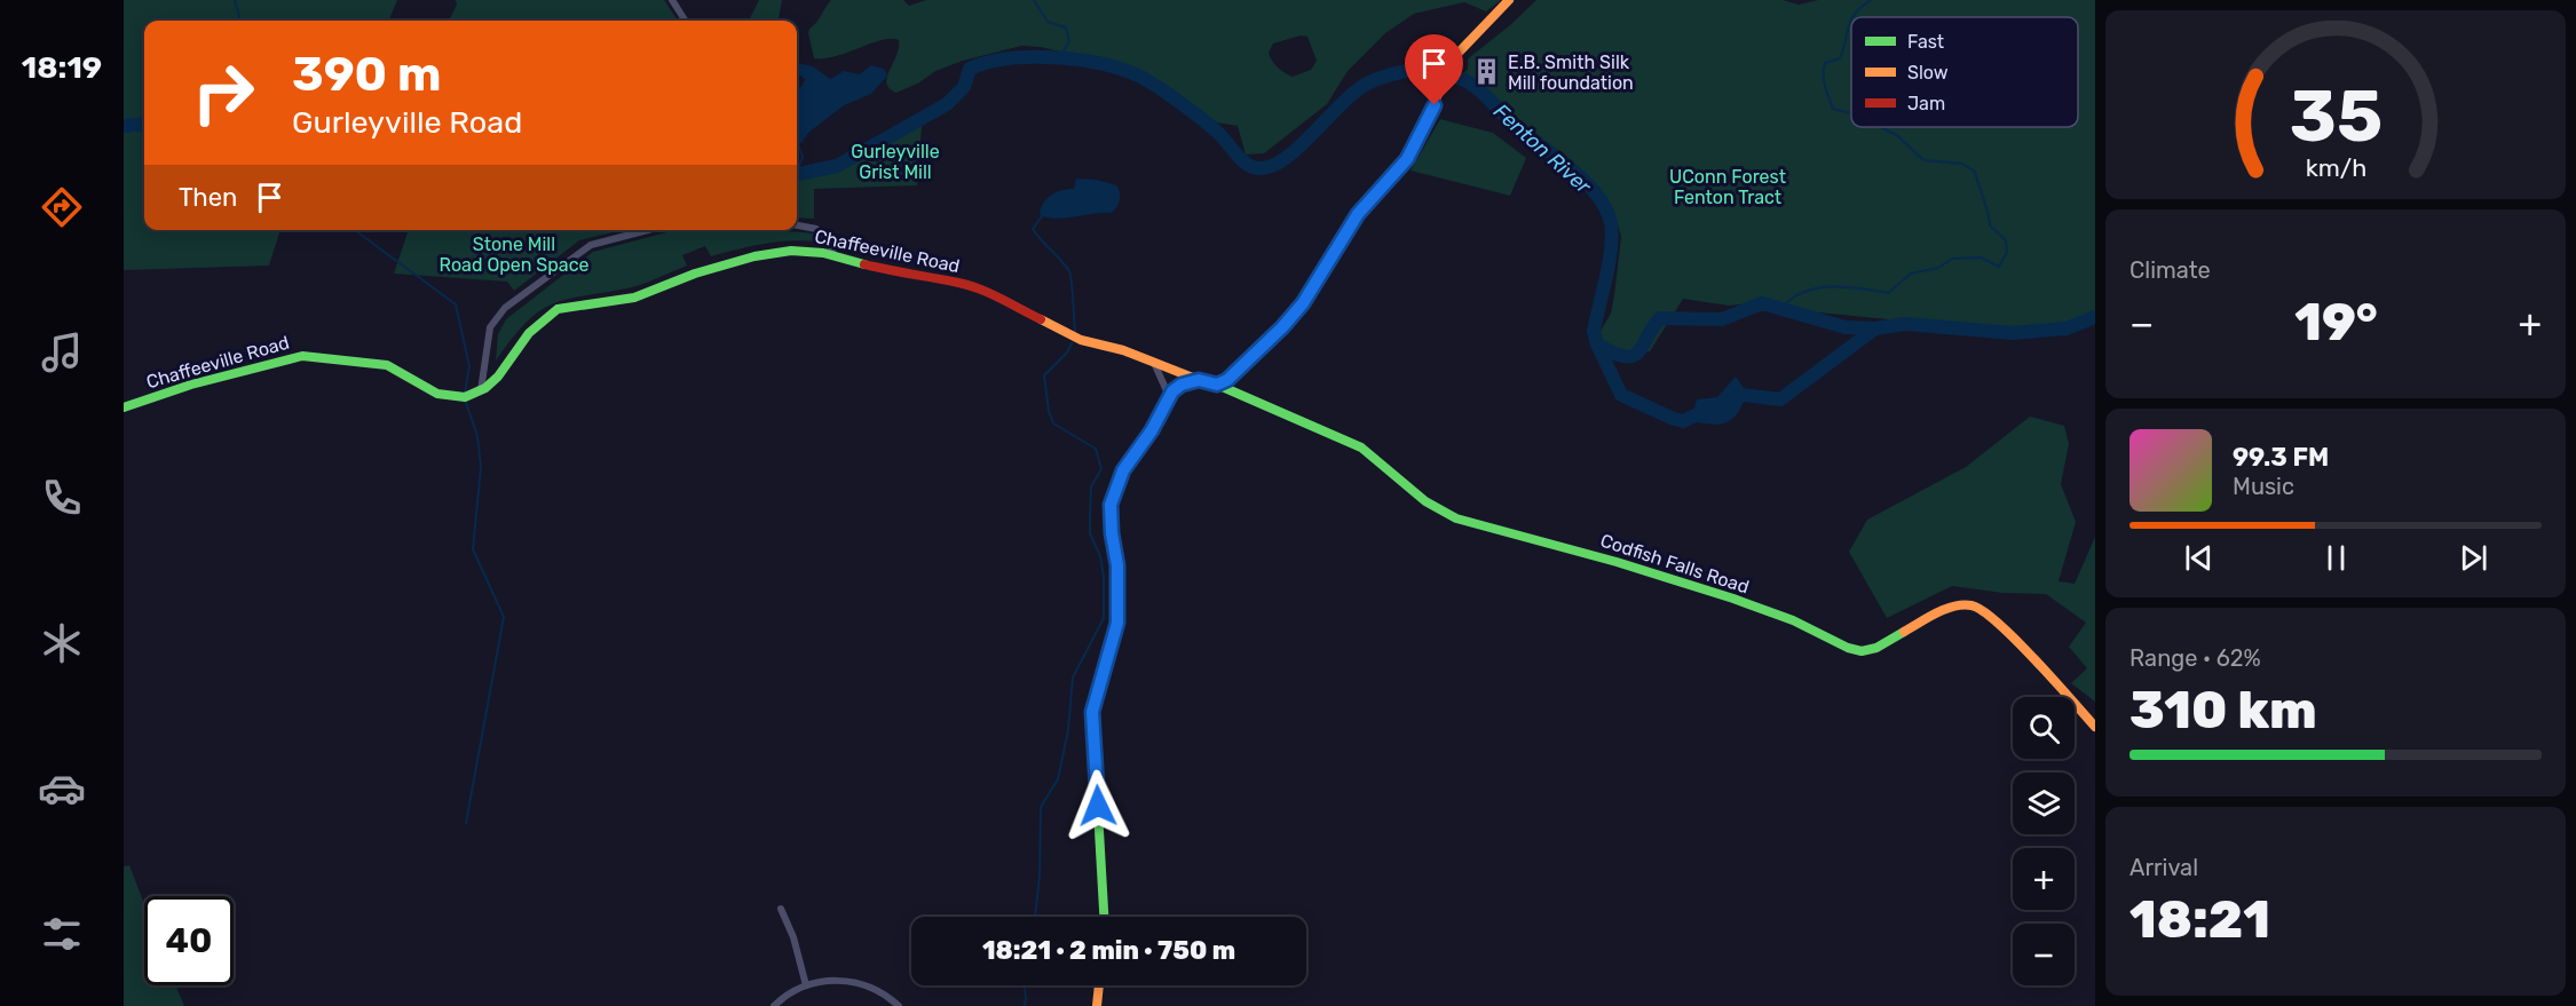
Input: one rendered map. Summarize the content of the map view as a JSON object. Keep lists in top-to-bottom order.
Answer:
{
  "streets": {
    "street": ["Chaffeeville Road", "Codfish Falls Road"]
  },
  "crossings": [
    ["Chaffeeville Road", "Codfish Falls Road"]
  ],
  "water": ["Fenton River"],
  "parks": ["Gurleyville Grist Mill", "UConn Forest Fenton Tract", "Stone Mill Road Open Space"],
  "places": {
    "building": ["E.B. Smith Silk Mill foundation"]
  },
  "legend": ["Fast", "Slow", "Jam"],
  "page": {
    "tabs": "18:19",
    "turn": ["390 m", "Gurleyville Road"],
    "then": "Then",
    "tile": [
      "Climate",
      ["Range · 62%", "310 km"],
      ["Arrival", "18:21"]
    ],
    "heat": ["−", "19°", "+"],
    "song": ["99.3 FM", "Music"],
    "map_buttons": ["+", "−"],
    "limit": "40",
    "trip": "18:21 · 2 min · 750 m",
    "gauge": ["35", "km/h"]
  }
}
